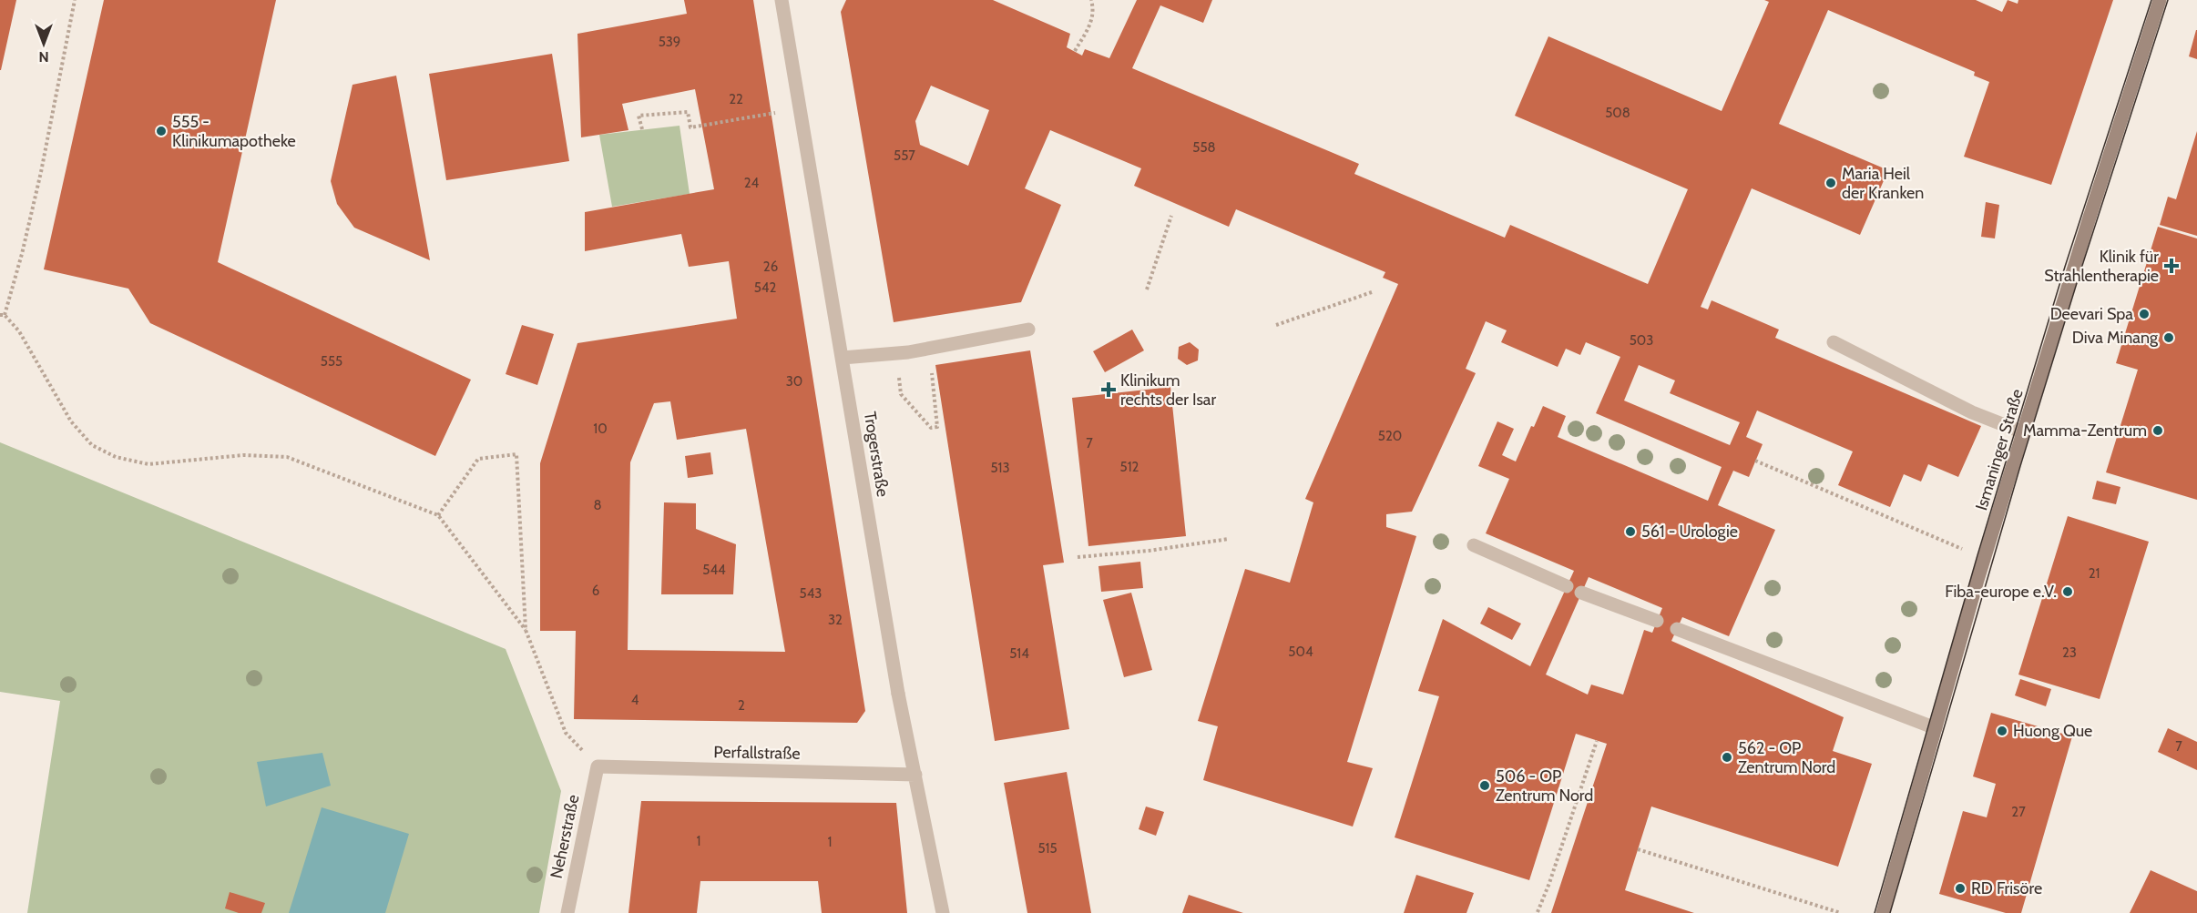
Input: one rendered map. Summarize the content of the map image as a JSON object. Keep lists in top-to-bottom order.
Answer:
{
  "streets": {
    "street": [
      "Ismaninger Straße",
      "Trogerstraße",
      "Perfallstraße",
      "Neherstraße"
    ]
  },
  "crossings": [
    ["Trogerstraße", "Perfallstraße"],
    ["Perfallstraße", "Neherstraße"]
  ],
  "places": {
    "other": [
      "555 - Klinikumapotheke",
      "Maria Heil der Kranken",
      "Deevari Spa",
      "Diva Minang",
      "Mamma-Zentrum",
      "561 - Urologie",
      "Fiba-europe e.V.",
      "Huong Que",
      "562 - OP Zentrum Nord",
      "506 - OP Zentrum Nord",
      "RD Frisöre"
    ],
    "health": ["Klinik für Strahlentherapie", "Klinikum rechts der Isar"]
  },
  "house_numbers": [
    "539",
    "22",
    "508",
    "558",
    "557",
    "24",
    "26",
    "542",
    "503",
    "555",
    "30",
    "10",
    "520",
    "7",
    "512",
    "513",
    "8",
    "544",
    "21",
    "6",
    "543",
    "32",
    "504",
    "23",
    "514",
    "4",
    "2",
    "7",
    "27",
    "1",
    "1",
    "515"
  ],
  "north": "bottom"
}
